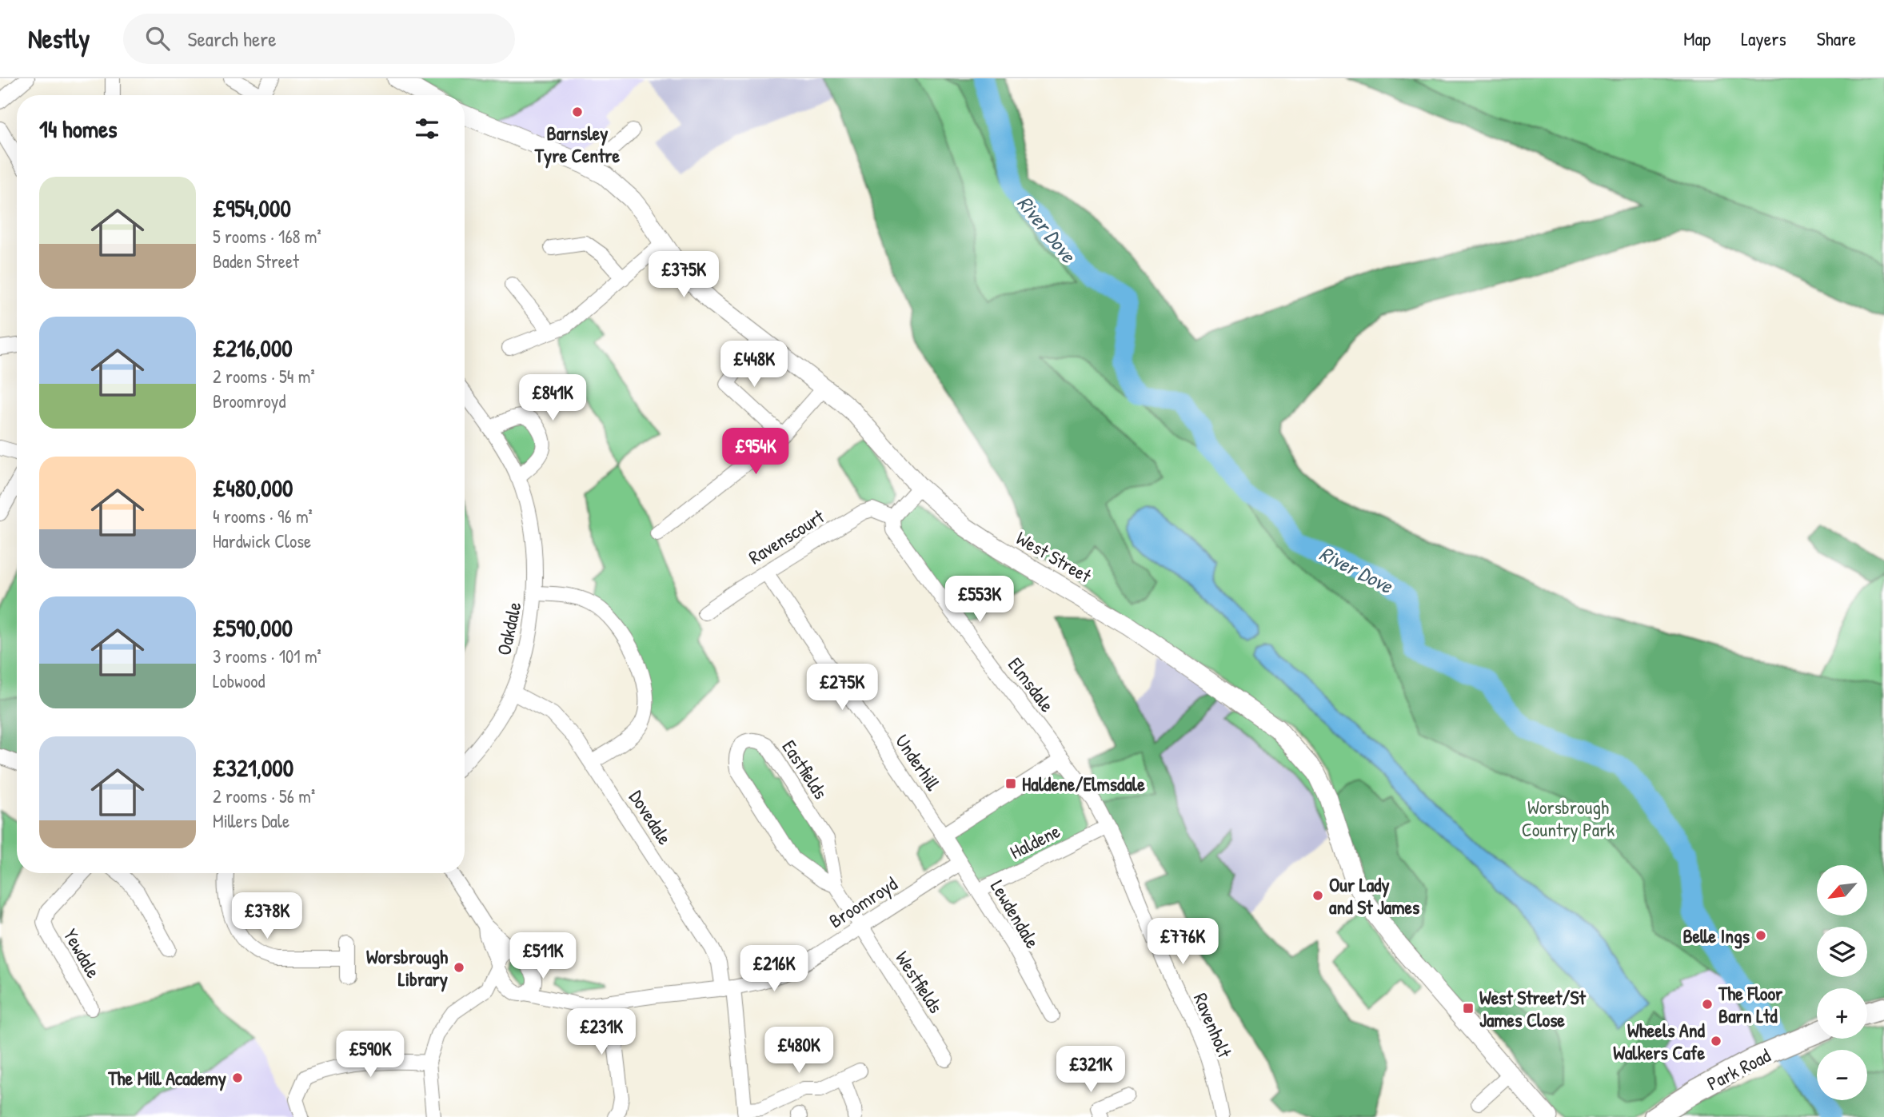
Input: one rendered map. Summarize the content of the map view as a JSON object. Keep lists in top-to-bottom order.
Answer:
{
  "streets": {
    "highway": ["Park Road"],
    "main road": ["West Street"],
    "street": [
      "Ravenscourt",
      "Oakdale",
      "Elmsdale",
      "Underhill",
      "Eastfields",
      "Dovedale",
      "Haldene",
      "Broomroyd",
      "Lewdendale",
      "Yewdale",
      "Westfields",
      "Ravenholt"
    ]
  },
  "crossings": [
    ["Ravenscourt", "Elmsdale"],
    ["Ravenscourt", "Underhill"],
    ["Oakdale", "Dovedale"],
    ["Elmsdale", "Haldene"],
    ["Elmsdale", "Ravenholt"],
    ["Underhill", "Lewdendale"],
    ["Eastfields", "Broomroyd"],
    ["Eastfields", "Westfields"],
    ["Dovedale", "Broomroyd"],
    ["Haldene", "Lewdendale"],
    ["Haldene", "Ravenholt"],
    ["Broomroyd", "Lewdendale"],
    ["Broomroyd", "Westfields"]
  ],
  "water": ["River Dove"],
  "parks": ["Worsbrough Country Park"],
  "places": {
    "other": [
      "Barnsley Tyre Centre",
      "Our Lady and St James",
      "Belle Ings",
      "Worsbrough Library",
      "The Floor Barn Ltd",
      "Wheels And Walkers Cafe",
      "The Mill Academy"
    ],
    "transit": ["Haldene/Elmsdale", "West Street/St James Close"]
  },
  "north": "bottom left",
  "page": {
    "header": "Nestly",
    "search": "Search here",
    "nav": ["Map", "Layers", "Share"],
    "heading": "14 homes",
    "list": [
      {
        "name": "£954,000",
        "note": "5 rooms · 168 m² · Baden Street"
      },
      {
        "name": "£216,000",
        "note": "2 rooms · 54 m² · Broomroyd"
      },
      {
        "name": "£480,000",
        "note": "4 rooms · 96 m² · Hardwick Close"
      },
      {
        "name": "£590,000",
        "note": "3 rooms · 101 m² · Lobwood"
      },
      {
        "name": "£321,000",
        "note": "2 rooms · 56 m² · Millers Dale"
      }
    ],
    "price": [
      "£375K",
      "£448K",
      "£841K",
      "£954K",
      "£553K",
      "£275K",
      "£378K",
      "£776K",
      "£511K",
      "£216K",
      "£231K",
      "£480K",
      "£590K",
      "£321K"
    ],
    "map_buttons": ["+", "−"]
  }
}
